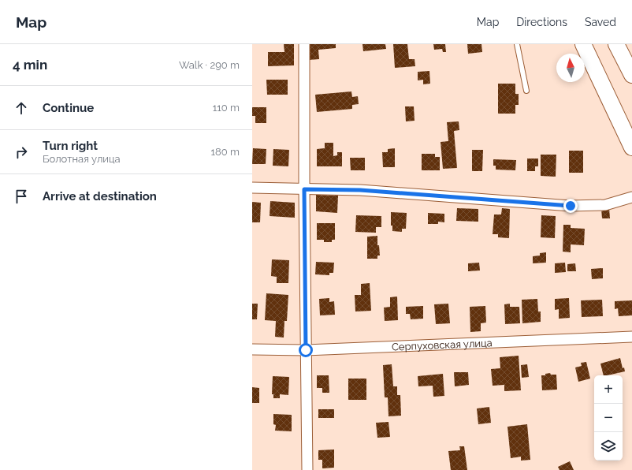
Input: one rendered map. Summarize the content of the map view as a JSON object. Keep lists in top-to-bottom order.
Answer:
{
  "streets": {
    "street": ["Серпуховская улица"]
  },
  "north": "top",
  "page": {
    "header": "Map",
    "nav": ["Map", "Directions", "Saved"],
    "heading": ["4 min", "Walk · 290 m"],
    "list": [
      ["Continue", "110 m"],
      ["Turn right", "Болотная улица", "180 m"],
      "Arrive at destination"
    ],
    "map_buttons": ["+", "−"]
  }
}
